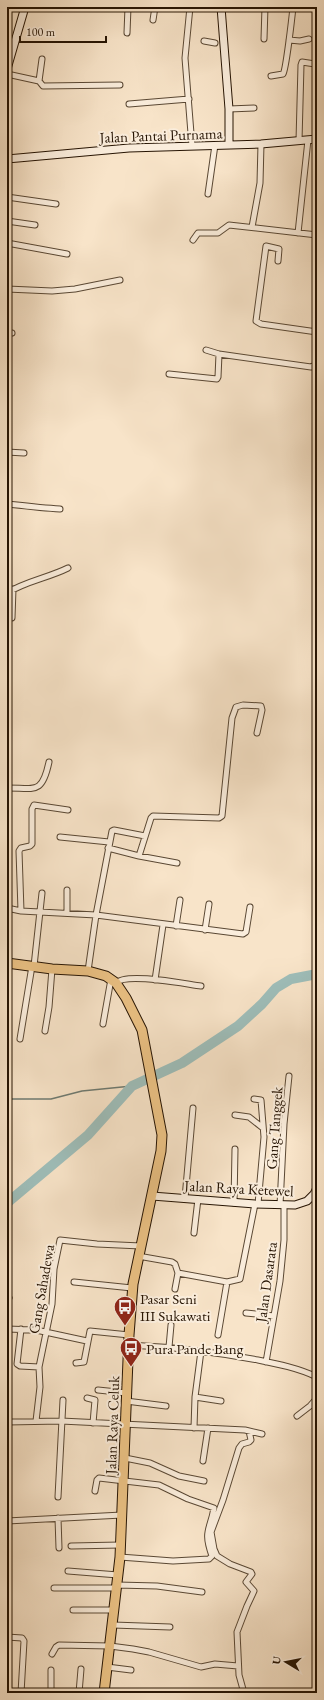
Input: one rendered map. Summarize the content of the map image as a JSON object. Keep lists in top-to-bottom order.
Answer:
{
  "streets": {
    "highway": ["Jalan Raya Celuk"],
    "street": [
      "Jalan Pantai Purnama",
      "Gang Tanggek",
      "Jalan Raya Ketewel",
      "Jalan Dasarata",
      "Gang Sahadewa"
    ]
  },
  "crossings": [
    ["Gang Tanggek", "Jalan Raya Ketewel"],
    ["Gang Tanggek", "Jalan Dasarata"],
    ["Jalan Raya Ketewel", "Jalan Dasarata"],
    ["Jalan Raya Ketewel", "Jalan Raya Celuk"],
    ["Gang Sahadewa", "Jalan Raya Celuk"]
  ],
  "places": {
    "bus stop": ["Pasar Seni III Sukawati", "Pura Pande Bang"]
  },
  "scale_bar": "100 m",
  "north": "left"
}
